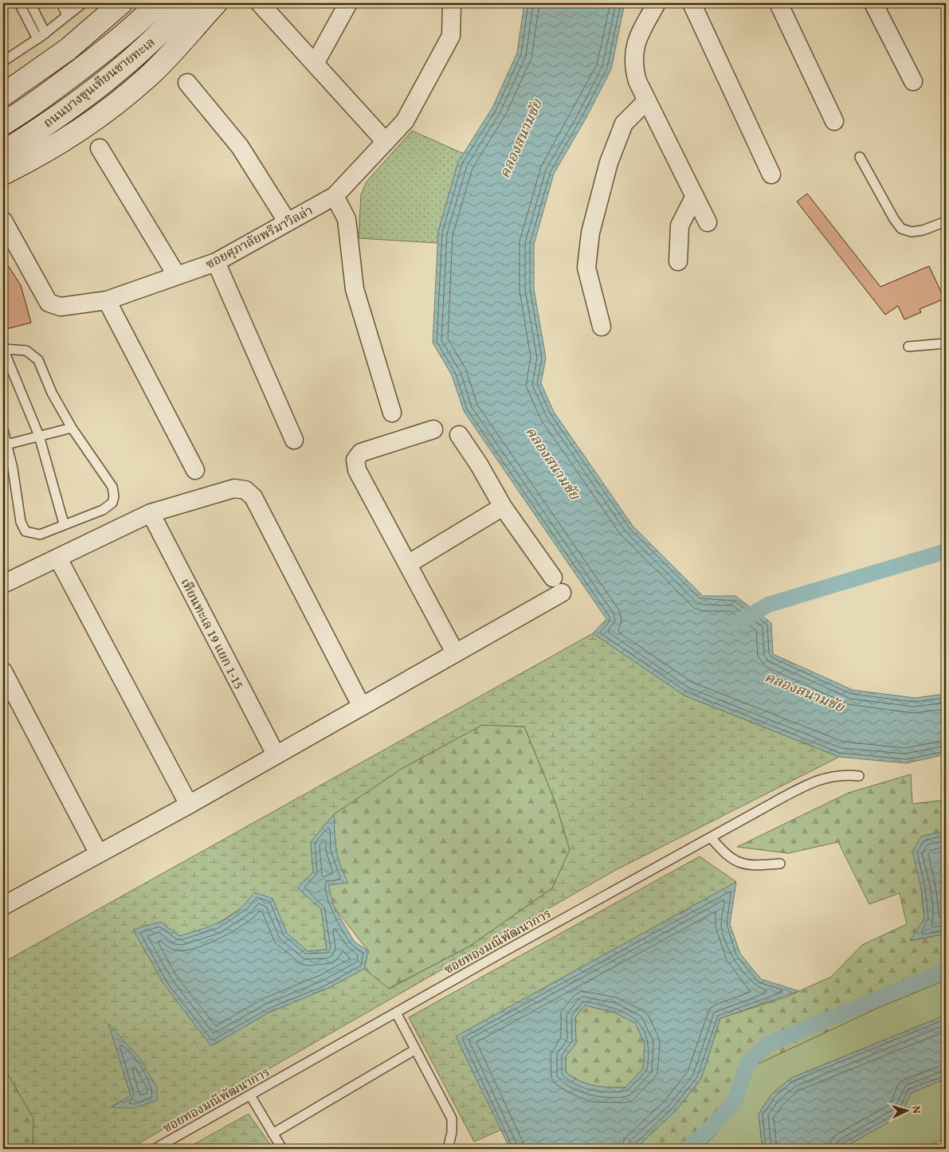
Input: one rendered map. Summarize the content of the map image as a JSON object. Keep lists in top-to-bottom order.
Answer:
{
  "streets": {
    "main road": ["ถนนบางขุนเทียนชายทะเล"],
    "street": ["ซอยศุภาลัยพรีมาวิลล่า", "เทียนทะเล 19 แยก 1-15"],
    "lane": ["ซอยทองมณีพัฒนาการ"]
  },
  "water": ["คลองสนามชัย"],
  "north": "right"
}
